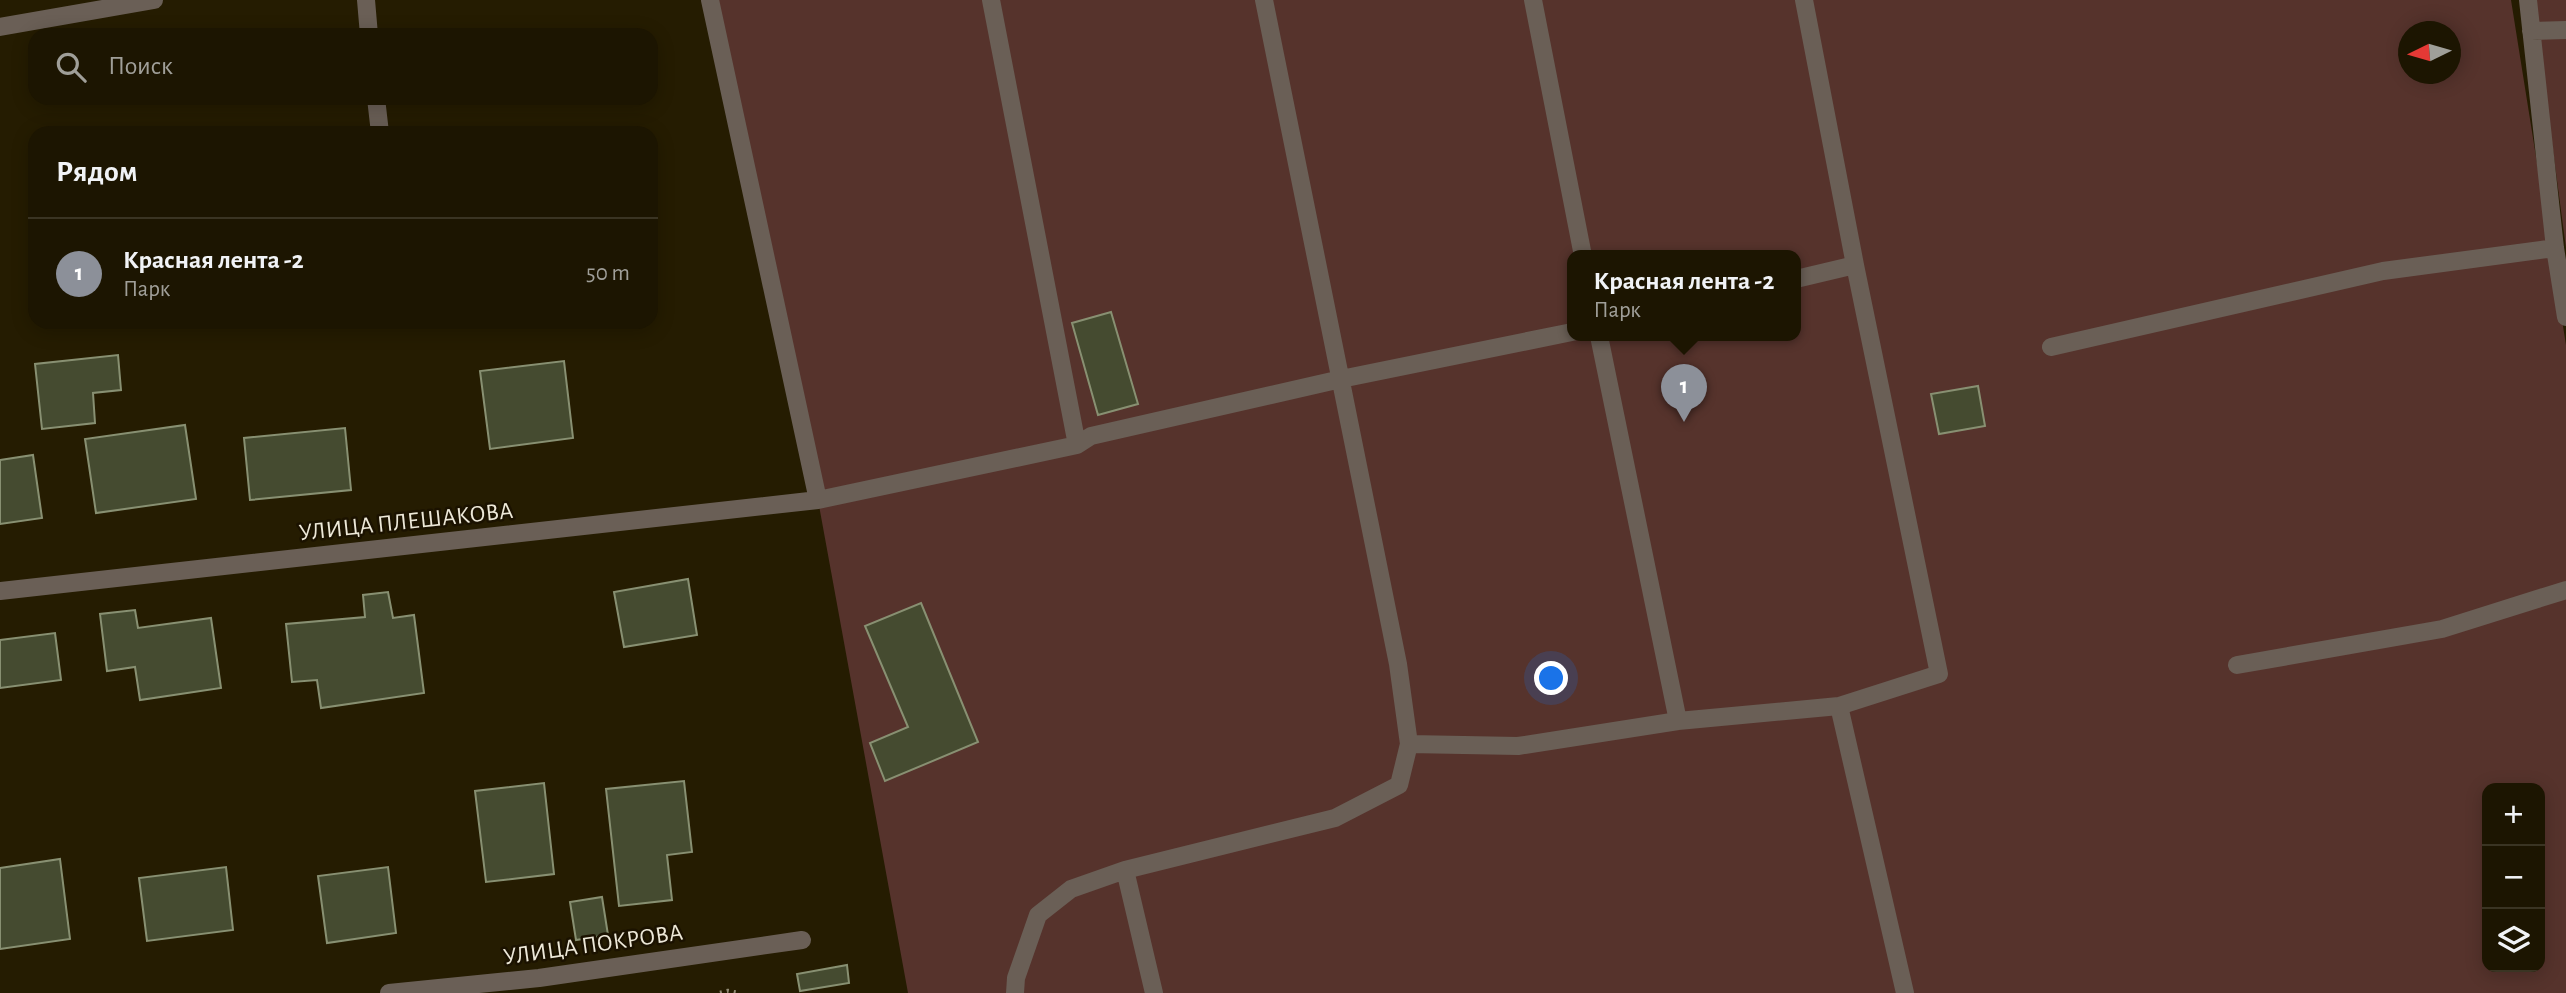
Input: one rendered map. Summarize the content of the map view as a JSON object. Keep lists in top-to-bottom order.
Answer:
{
  "streets": {
    "street": ["УЛИЦА ПЛЕШАКОВА", "УЛИЦА ПОКРОВА"]
  },
  "north": "left",
  "page": {
    "search": "Поиск",
    "heading": "Рядом",
    "list": [
      {
        "mark": "1",
        "name": "Красная лента -2",
        "note": "Парк",
        "value": "50 m"
      }
    ],
    "popup": ["Красная лента -2", "Парк"],
    "pins": "1",
    "map_buttons": ["+", "−"]
  }
}
